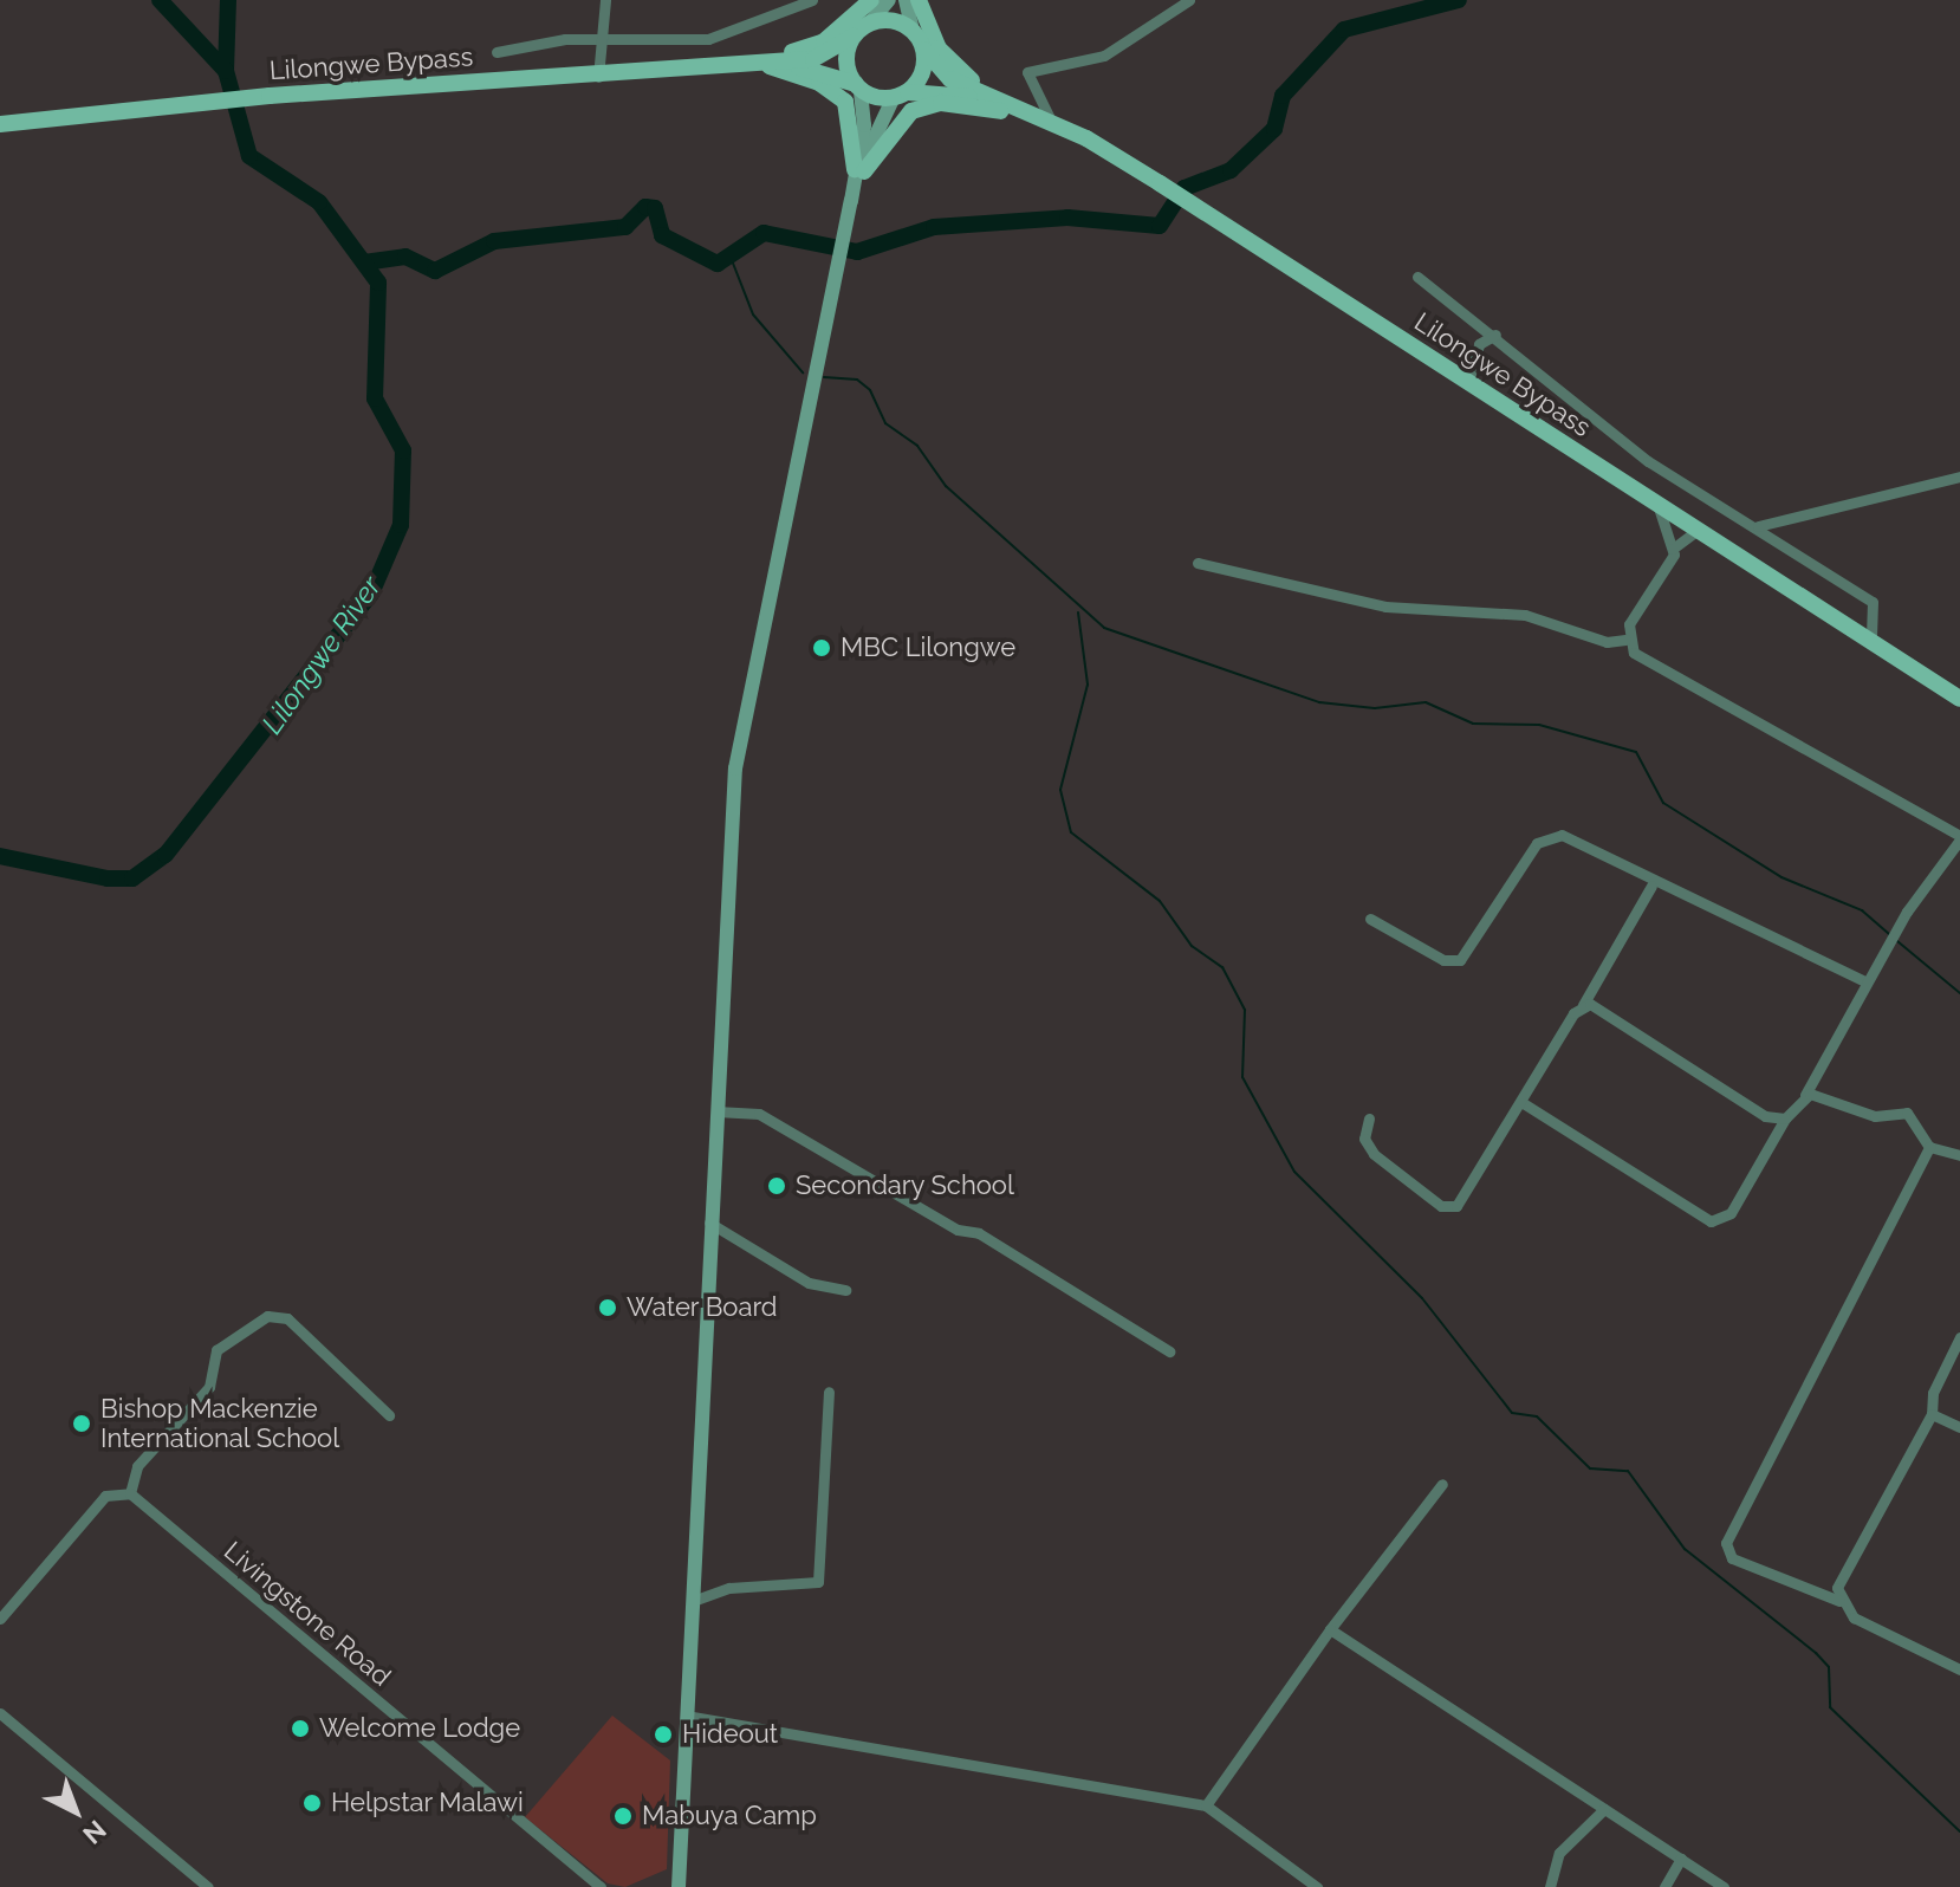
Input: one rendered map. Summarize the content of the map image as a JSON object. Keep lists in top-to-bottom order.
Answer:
{
  "streets": {
    "main road": ["Lilongwe Bypass"],
    "street": ["Livingstone Road"]
  },
  "water": ["Lilongwe River"],
  "places": [
    "MBC Lilongwe",
    "Secondary School",
    "Water Board",
    "Bishop Mackenzie International School",
    "Welcome Lodge",
    "Hideout",
    "Helpstar Malawi",
    "Mabuya Camp"
  ],
  "north": "bottom right"
}
